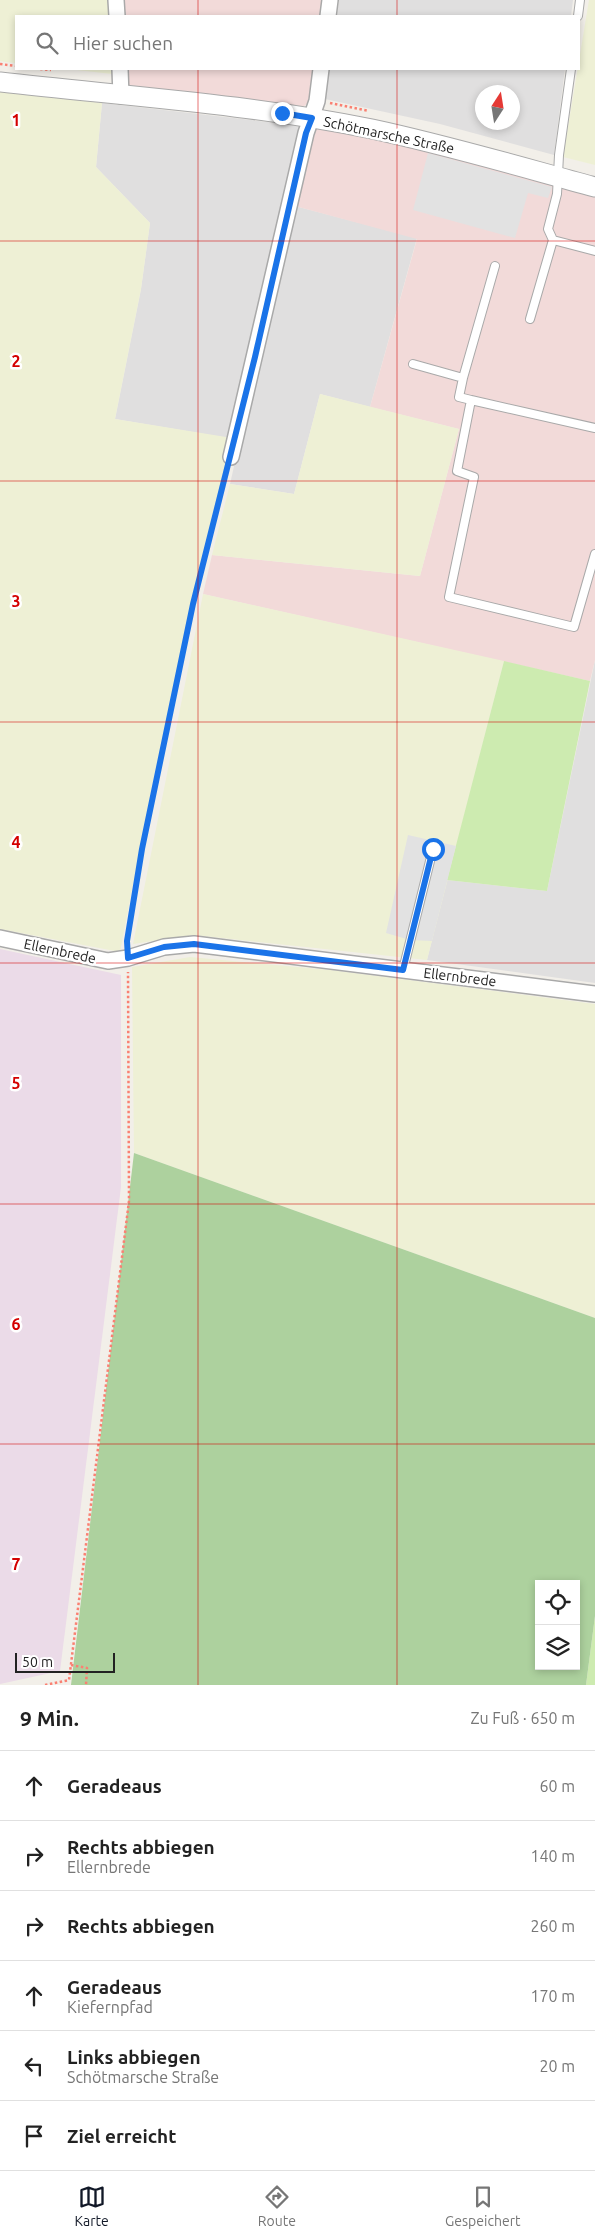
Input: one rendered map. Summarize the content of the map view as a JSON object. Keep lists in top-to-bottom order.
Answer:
{
  "streets": {
    "street": ["Schötmarsche Straße", "Ellernbrede"]
  },
  "scale_bar": "50 m",
  "north": "top",
  "page": {
    "search": "Hier suchen",
    "scale": "50 m",
    "heading": ["9 Min.", "Zu Fuß · 650 m"],
    "list": [
      ["Geradeaus", "60 m"],
      ["Rechts abbiegen", "Ellernbrede", "140 m"],
      ["Rechts abbiegen", "260 m"],
      ["Geradeaus", "Kiefernpfad", "170 m"],
      ["Links abbiegen", "Schötmarsche Straße", "20 m"],
      "Ziel erreicht"
    ],
    "nav": ["Karte", "Route", "Gespeichert"]
  },
  "grid": {
    "rows": [
      "1",
      "2",
      "3",
      "4",
      "5",
      "6",
      "7"
    ]
  }
}
